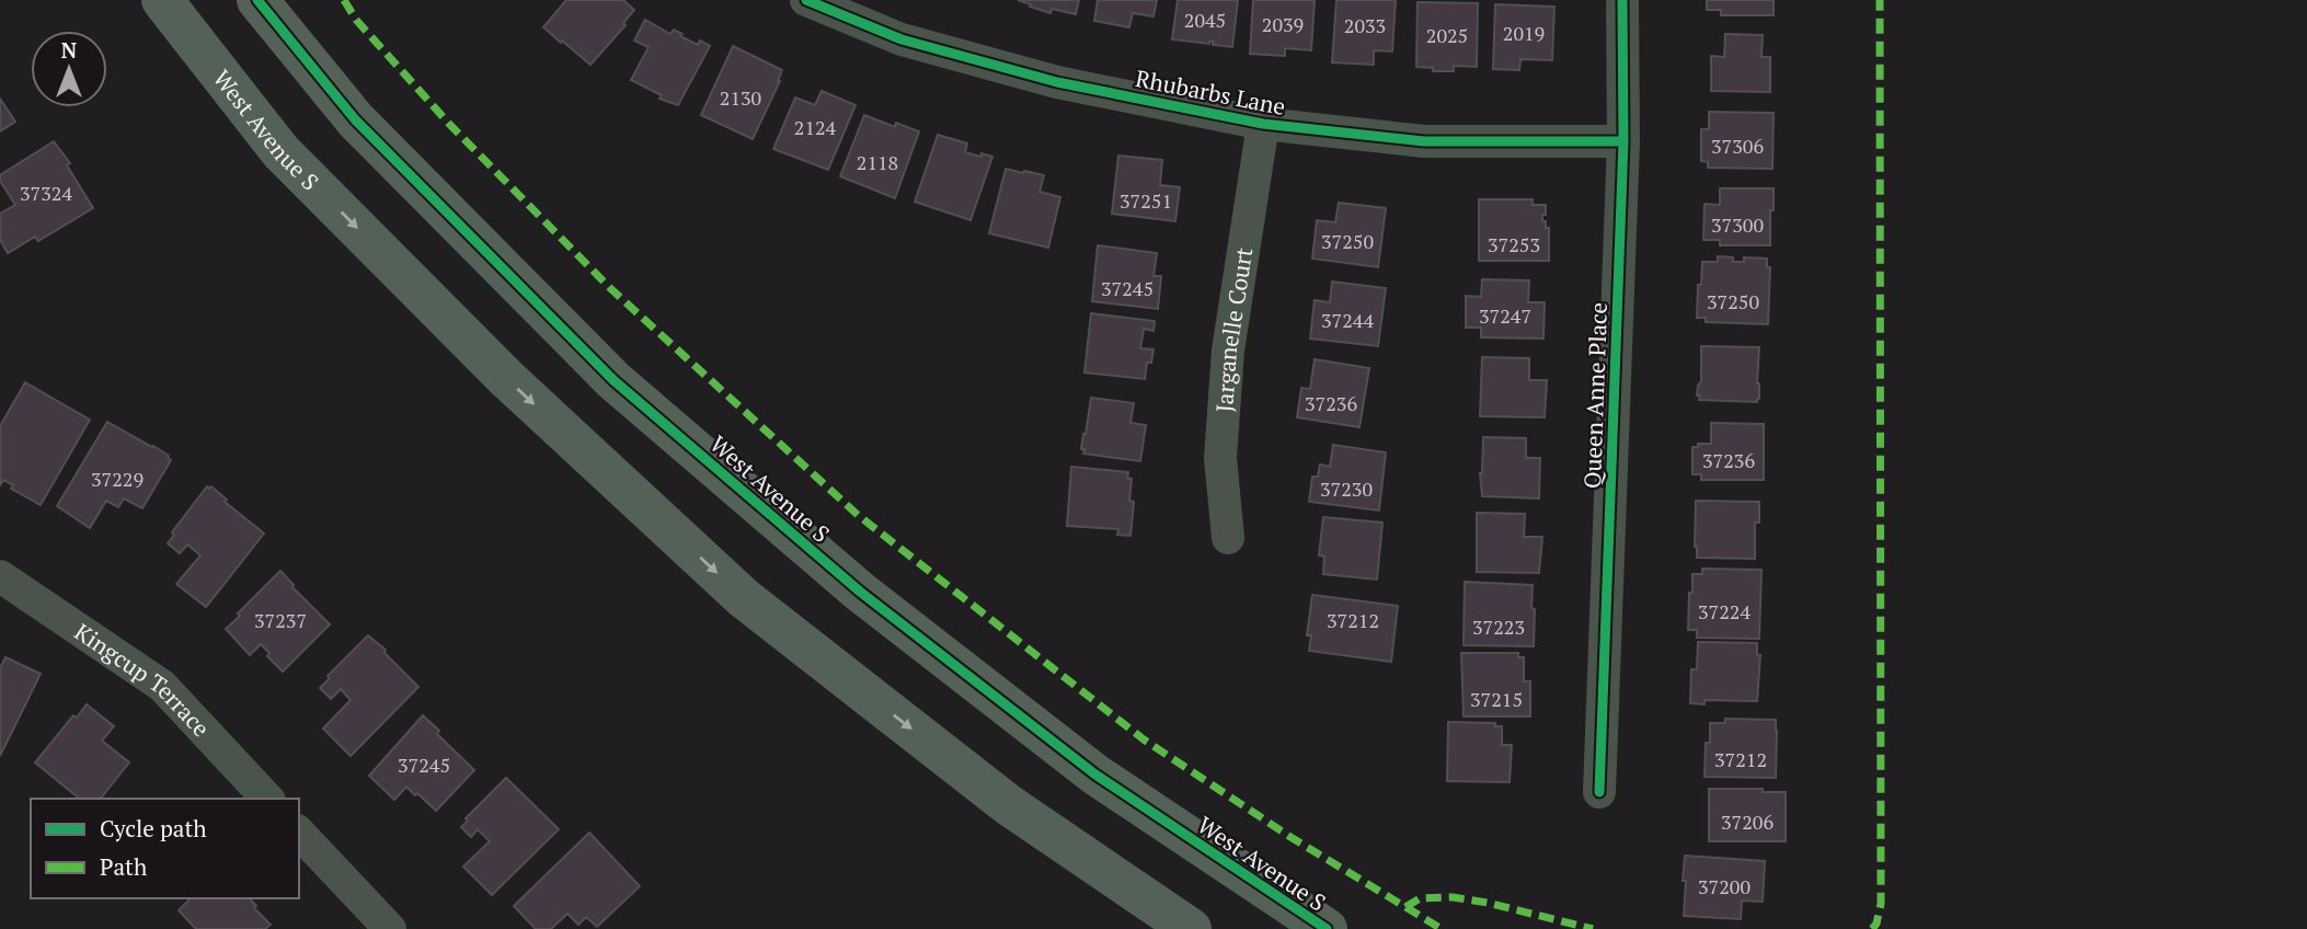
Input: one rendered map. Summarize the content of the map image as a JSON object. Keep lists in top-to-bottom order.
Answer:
{
  "streets": {
    "street": [
      "Rhubarbs Lane",
      "West Avenue S",
      "Jarganelle Court",
      "Queen Anne Place",
      "Kingcup Terrace"
    ]
  },
  "crossings": [
    ["Rhubarbs Lane", "Jarganelle Court"],
    ["Rhubarbs Lane", "Queen Anne Place"]
  ],
  "house_numbers": [
    "2045",
    "2039",
    "2033",
    "2019",
    "2025",
    "2130",
    "2124",
    "37306",
    "2118",
    "37324",
    "37251",
    "37300",
    "37250",
    "37253",
    "37245",
    "37250",
    "37247",
    "37244",
    "37236",
    "37236",
    "37229",
    "37230",
    "37224",
    "37237",
    "37212",
    "37223",
    "37215",
    "37212",
    "37245",
    "37206",
    "37200"
  ],
  "legend": ["Cycle path", "Path"],
  "north": "top"
}
